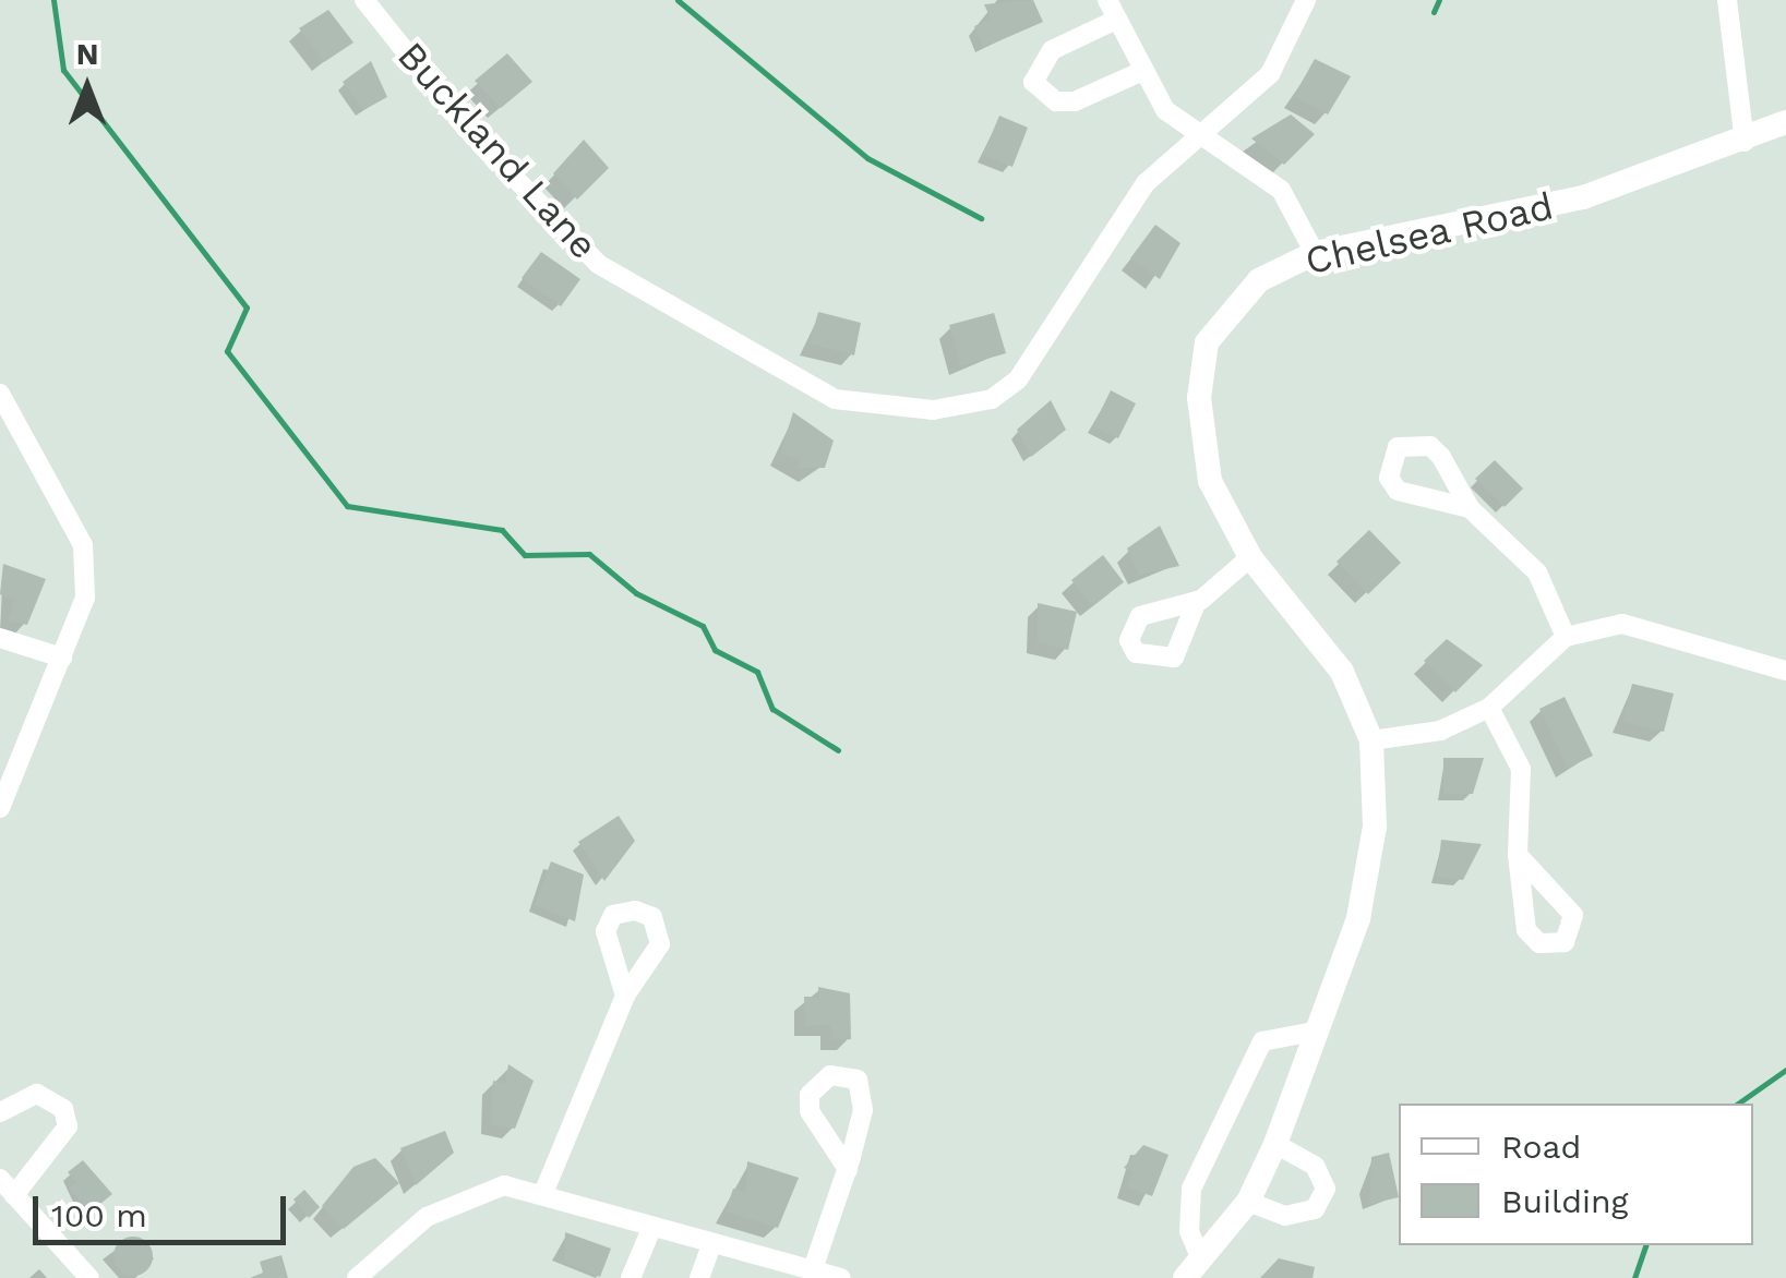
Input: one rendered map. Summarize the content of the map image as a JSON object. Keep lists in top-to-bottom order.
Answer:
{
  "streets": {
    "street": ["Buckland Lane", "Chelsea Road"]
  },
  "legend": ["Road", "Building"],
  "scale_bar": "100 m",
  "north": "top"
}
